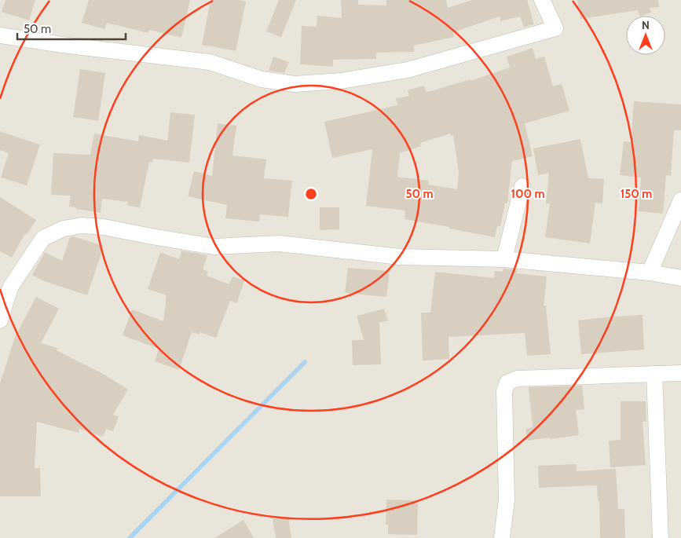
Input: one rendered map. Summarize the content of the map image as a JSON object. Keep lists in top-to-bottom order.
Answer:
{
  "scale_bar": "50 m",
  "north": "top",
  "rings": ["50 m", "100 m", "150 m"]
}
